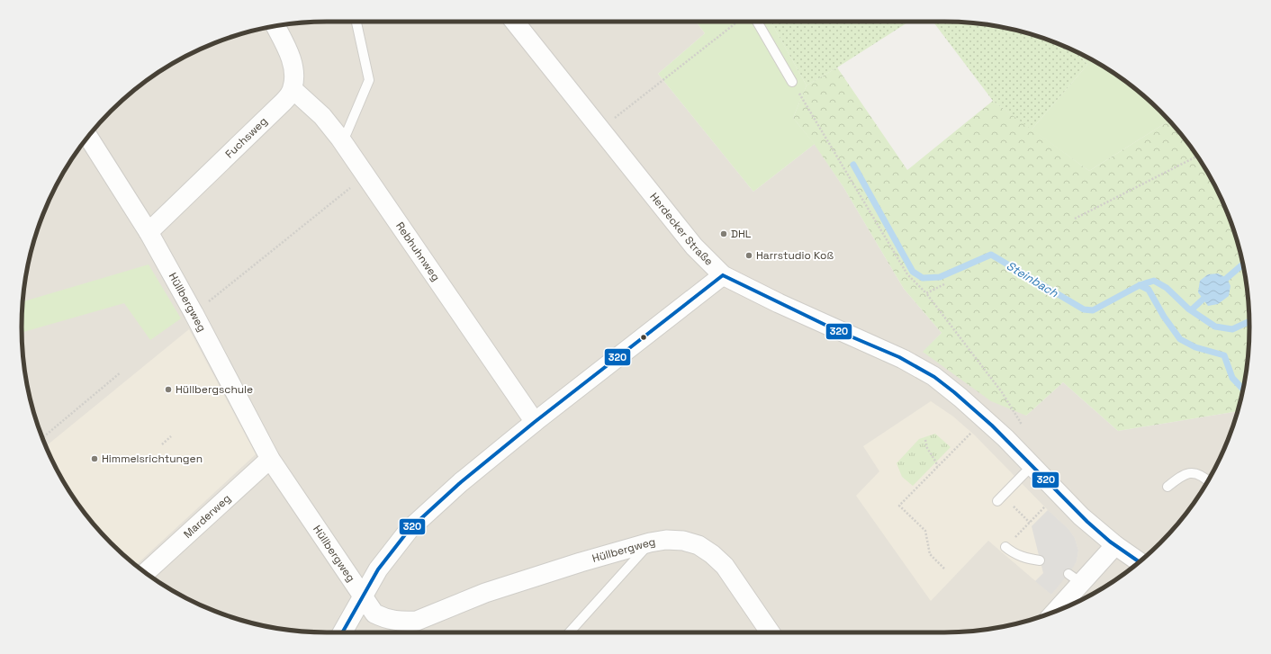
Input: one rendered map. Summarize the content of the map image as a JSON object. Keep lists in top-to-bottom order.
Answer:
{
  "streets": {
    "street": [
      "Fuchsweg",
      "Herdecker Straße",
      "Rebhuhnweg",
      "Hüllbergweg",
      "Marderweg"
    ]
  },
  "crossings": [
    ["Fuchsweg", "Rebhuhnweg"],
    ["Fuchsweg", "Hüllbergweg"],
    ["Hüllbergweg", "Marderweg"]
  ],
  "water": ["Steinbach"],
  "places": [
    "DHL",
    "Harrstudio Koß",
    "Hüllbergschule",
    "Himmelsrichtungen"
  ],
  "lines": ["transit line 320"]
}
